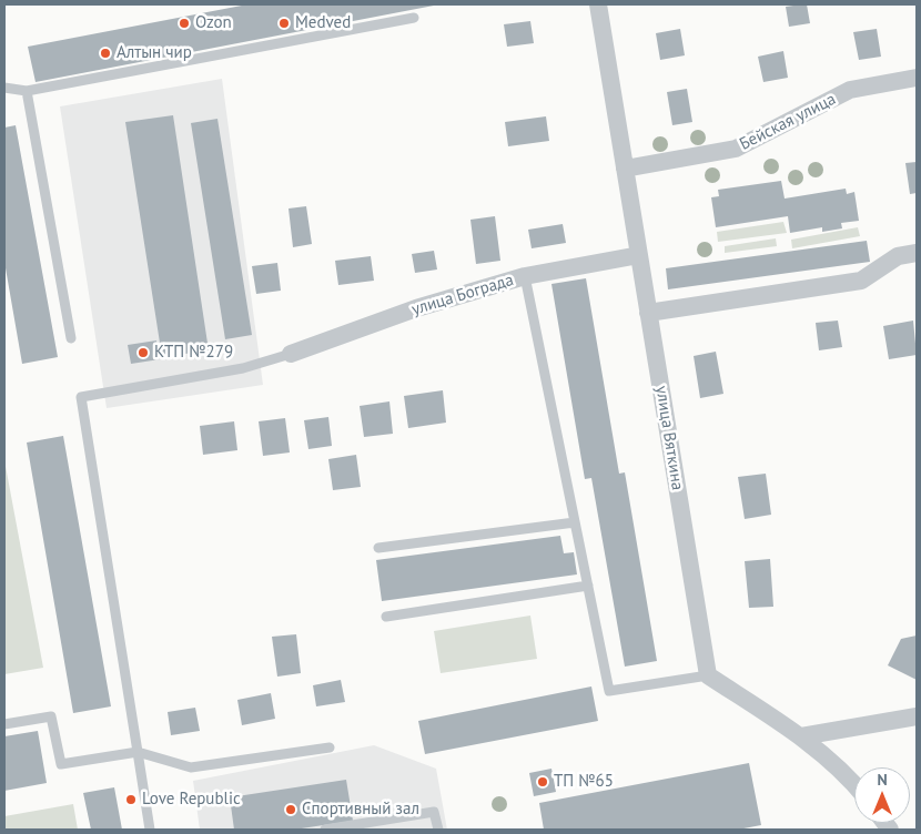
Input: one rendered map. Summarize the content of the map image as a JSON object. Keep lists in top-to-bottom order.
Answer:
{
  "streets": {
    "street": ["Бейская улица", "улица Бограда", "улица Вяткина"]
  },
  "crossings": [
    ["Бейская улица", "улица Вяткина"],
    ["улица Бограда", "улица Вяткина"]
  ],
  "places": [
    "Ozon",
    "Medved",
    "Алтын чир",
    "КТП №279",
    "ТП №65",
    "Love Republic",
    "Спортивный зал"
  ],
  "north": "top"
}
